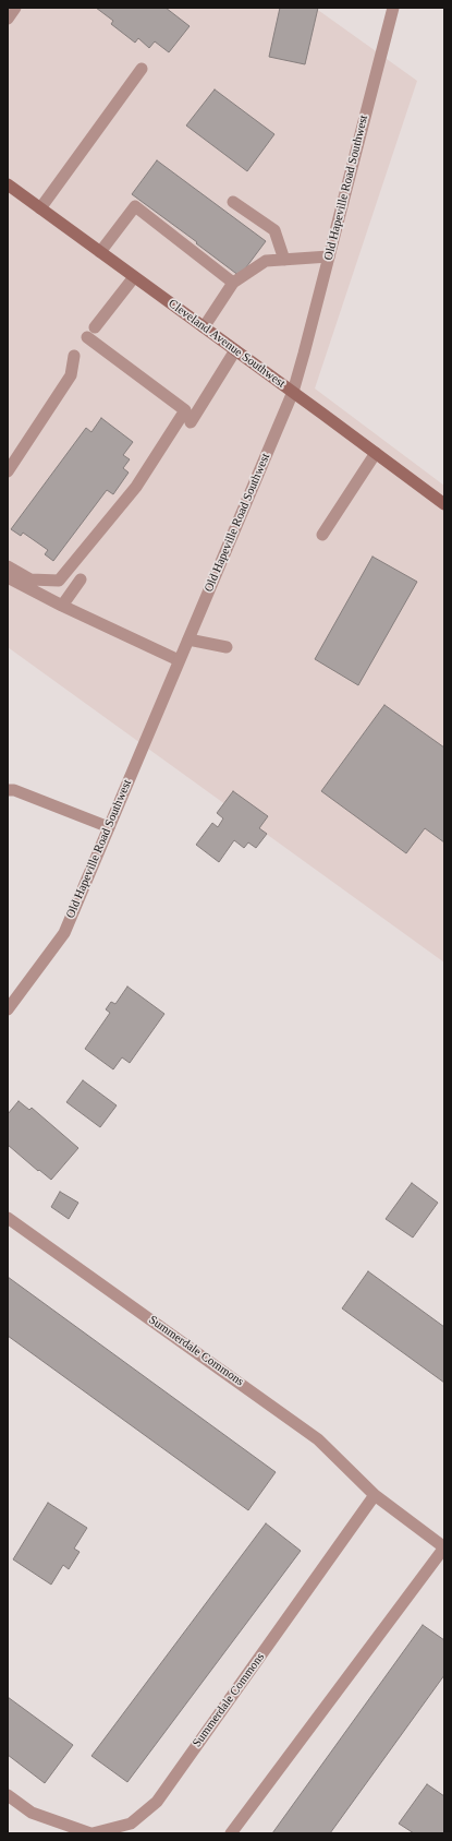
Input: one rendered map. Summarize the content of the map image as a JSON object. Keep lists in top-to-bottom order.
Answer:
{
  "streets": {
    "main road": ["Cleveland Avenue Southwest"],
    "street": ["Old Hapeville Road Southwest", "Summerdale Commons"]
  },
  "crossings": [
    ["Old Hapeville Road Southwest", "Cleveland Avenue Southwest"]
  ]
}
